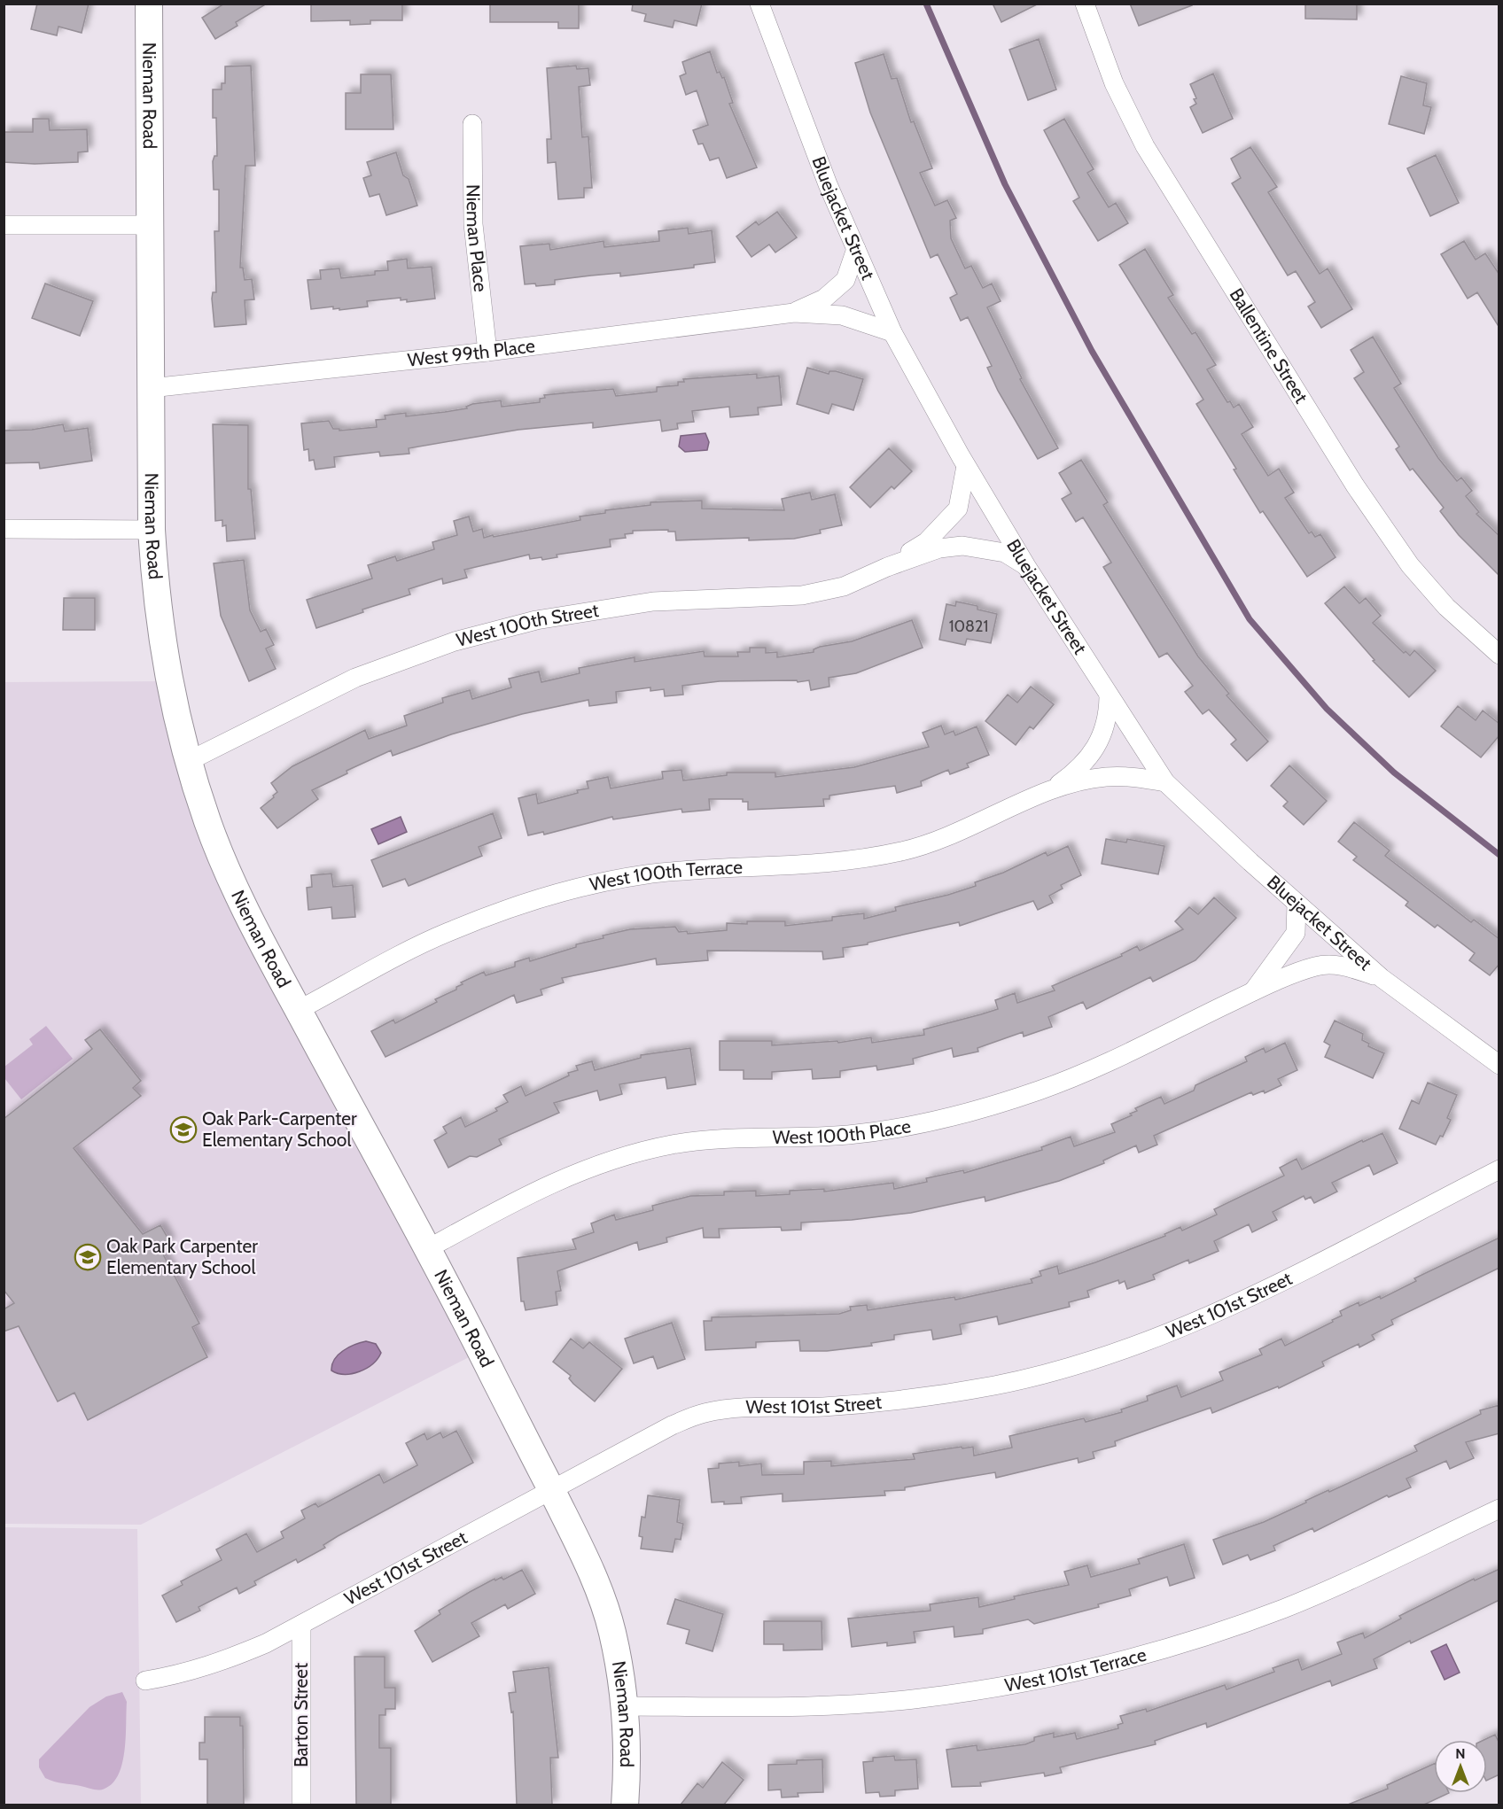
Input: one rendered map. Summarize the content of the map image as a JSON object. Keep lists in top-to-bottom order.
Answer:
{
  "streets": {
    "street": [
      "Nieman Road",
      "Bluejacket Street",
      "Nieman Place",
      "Ballentine Street",
      "West 99th Place",
      "West 100th Street",
      "West 100th Terrace",
      "West 100th Place",
      "West 101st Street",
      "West 101st Terrace",
      "Barton Street"
    ]
  },
  "crossings": [
    ["Nieman Road", "West 99th Place"],
    ["Nieman Road", "West 100th Street"],
    ["Nieman Road", "West 100th Terrace"],
    ["Nieman Road", "West 100th Place"],
    ["Nieman Road", "West 101st Street"],
    ["Nieman Road", "West 101st Terrace"],
    ["Bluejacket Street", "West 99th Place"],
    ["Bluejacket Street", "West 100th Street"],
    ["Bluejacket Street", "West 100th Terrace"],
    ["Bluejacket Street", "West 100th Place"],
    ["Nieman Place", "West 99th Place"],
    ["West 101st Street", "Barton Street"]
  ],
  "places": {
    "school or university": ["Oak Park-Carpenter Elementary School", "Oak Park Carpenter Elementary School"]
  },
  "house_numbers": ["10821"],
  "north": "top"
}
